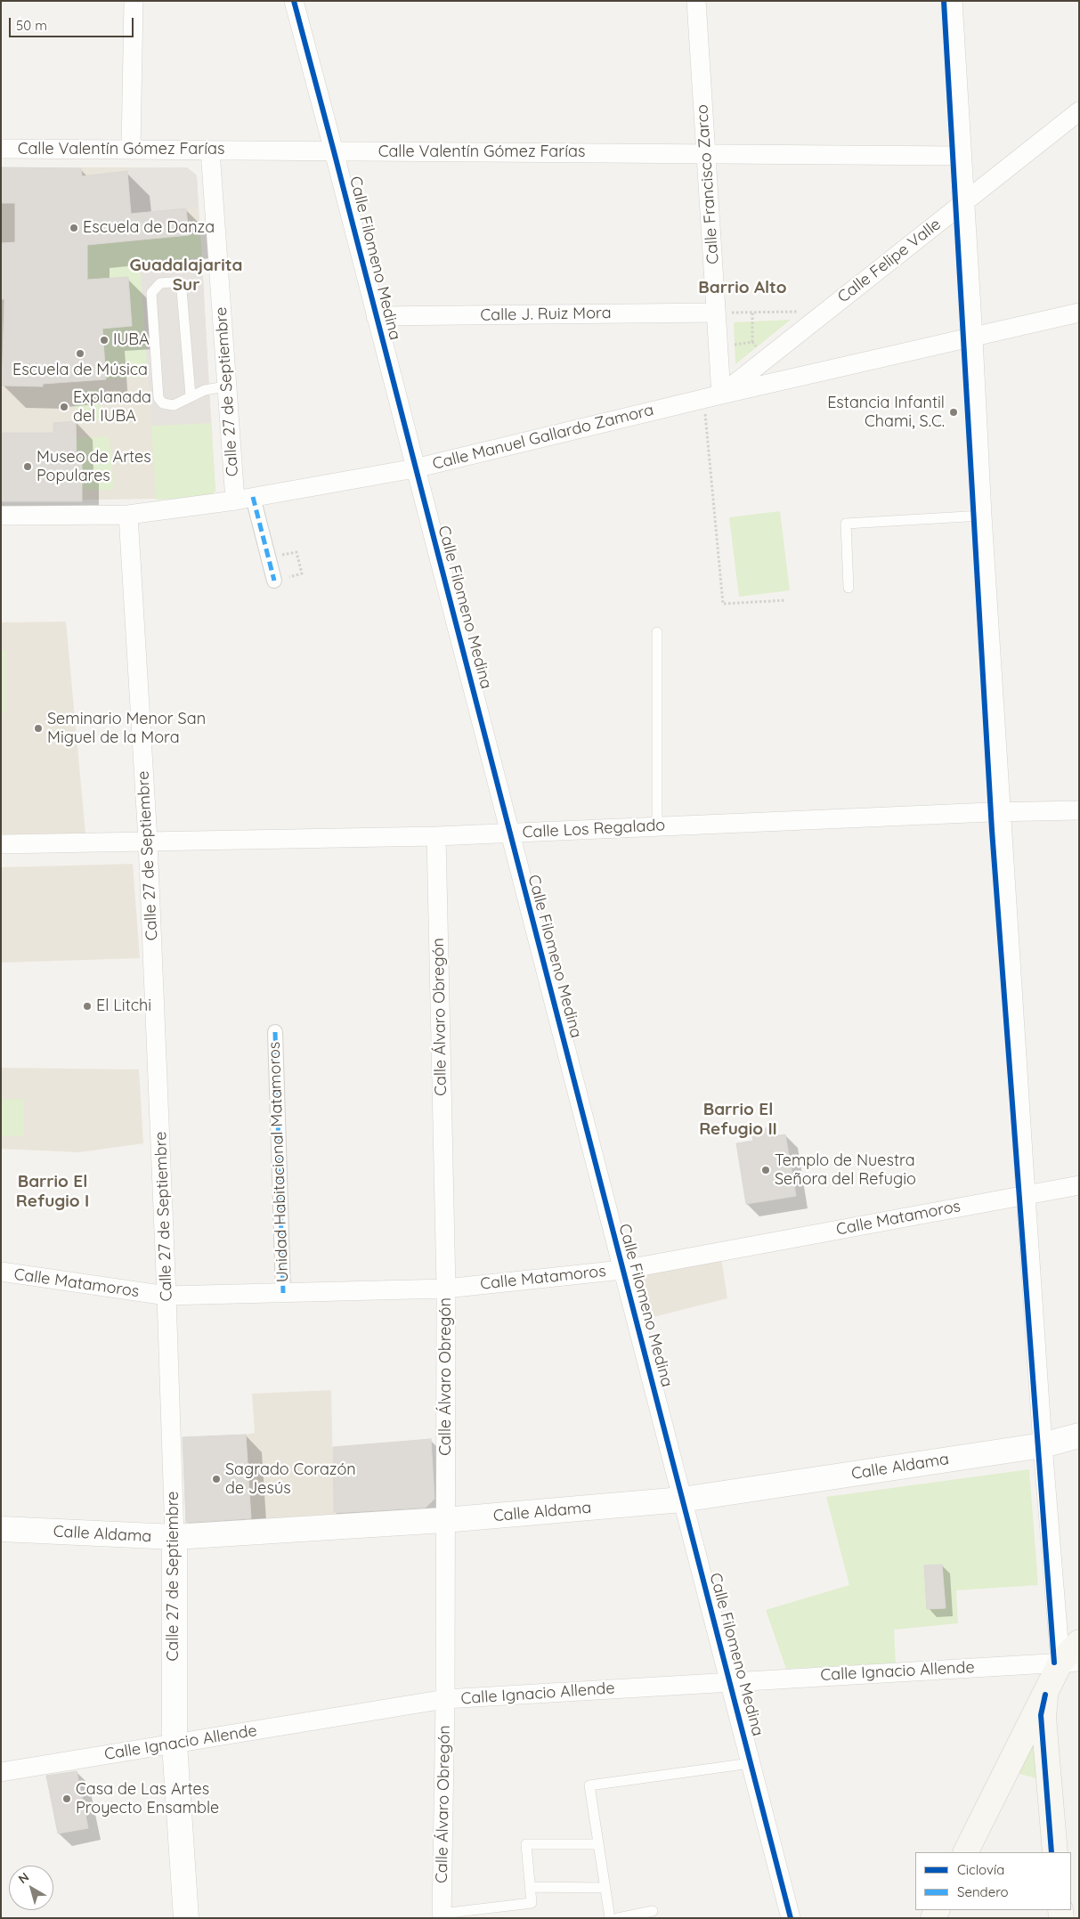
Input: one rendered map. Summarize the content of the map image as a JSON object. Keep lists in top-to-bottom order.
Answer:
{
  "streets": {
    "street": [
      "Calle Valentín Gómez Farías",
      "Calle Francisco Zarco",
      "Calle Filomeno Medina",
      "Calle Felipe Valle",
      "Calle J. Ruiz Mora",
      "Calle 27 de Septiembre",
      "Calle Manuel Gallardo Zamora",
      "Calle Los Regalado",
      "Calle Álvaro Obregón",
      "Unidad Habitacional Matamoros",
      "Calle Matamoros",
      "Calle Aldama",
      "Calle Ignacio Allende"
    ]
  },
  "crossings": [
    ["Calle Valentín Gómez Farías", "Calle Francisco Zarco"],
    ["Calle Valentín Gómez Farías", "Calle Filomeno Medina"],
    ["Calle Valentín Gómez Farías", "Calle 27 de Septiembre"],
    ["Calle Francisco Zarco", "Calle Felipe Valle"],
    ["Calle Francisco Zarco", "Calle J. Ruiz Mora"],
    ["Calle Francisco Zarco", "Calle Manuel Gallardo Zamora"],
    ["Calle Filomeno Medina", "Calle J. Ruiz Mora"],
    ["Calle Filomeno Medina", "Calle Manuel Gallardo Zamora"],
    ["Calle Filomeno Medina", "Calle Los Regalado"],
    ["Calle Filomeno Medina", "Calle Matamoros"],
    ["Calle Filomeno Medina", "Calle Aldama"],
    ["Calle Filomeno Medina", "Calle Ignacio Allende"],
    ["Calle Felipe Valle", "Calle Manuel Gallardo Zamora"],
    ["Calle 27 de Septiembre", "Calle Manuel Gallardo Zamora"],
    ["Calle 27 de Septiembre", "Calle Los Regalado"],
    ["Calle 27 de Septiembre", "Calle Matamoros"],
    ["Calle 27 de Septiembre", "Calle Aldama"],
    ["Calle 27 de Septiembre", "Calle Ignacio Allende"],
    ["Calle Los Regalado", "Calle Álvaro Obregón"],
    ["Calle Álvaro Obregón", "Calle Matamoros"],
    ["Calle Álvaro Obregón", "Calle Aldama"],
    ["Calle Álvaro Obregón", "Calle Ignacio Allende"],
    ["Unidad Habitacional Matamoros", "Calle Matamoros"]
  ],
  "districts": [
    "Guadalajarita Sur",
    "Barrio Alto",
    "Barrio El Refugio II",
    "Barrio El Refugio I"
  ],
  "places": [
    "Escuela de Danza",
    "IUBA",
    "Escuela de Música",
    "Explanada del IUBA",
    "Estancia Infantil Chami, S.C.",
    "Museo de Artes Populares",
    "Seminario Menor San Miguel de la Mora",
    "El Litchi",
    "Templo de Nuestra Señora del Refugio",
    "Sagrado Corazón de Jesús",
    "Casa de Las Artes Proyecto Ensamble"
  ],
  "legend": ["Ciclovía", "Sendero"],
  "scale_bar": "50 m",
  "north": "top left"
}
